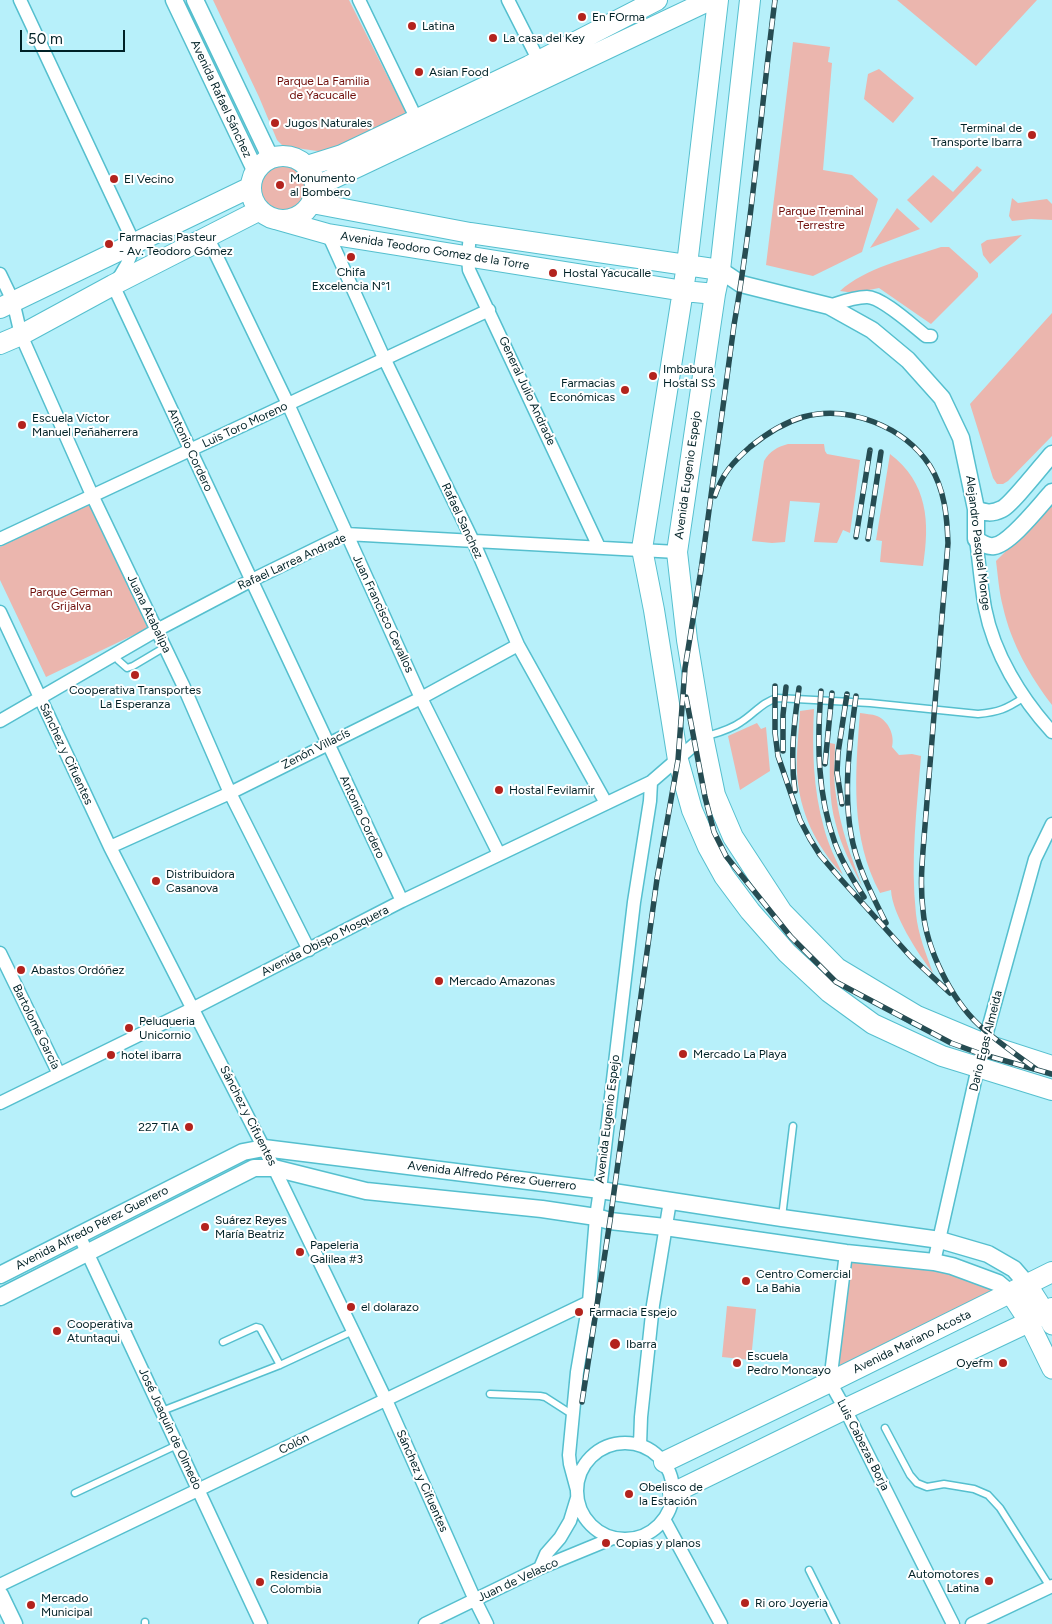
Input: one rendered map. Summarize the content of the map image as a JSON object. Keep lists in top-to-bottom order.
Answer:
{
  "streets": {
    "main road": ["Avenida Teodoro Gomez de la Torre", "Avenida Eugenio Espejo", "Avenida Mariano Acosta"],
    "street": [
      "Avenida Rafael Sánchez",
      "General Julio Andrade",
      "Luis Toro Moreno",
      "Antonio Cordero",
      "Rafael Sanchez",
      "Alejandro Pasquel Monge",
      "Rafael Larrea Andrade",
      "Juana Atabalipa",
      "Juan Francisco Cevallos",
      "Zenón Villacís",
      "Sánchez y Cifuentes",
      "Avenida Obispo Mosquera",
      "Bartolomé García",
      "Dario Egas Almeida",
      "Avenida Alfredo Pérez Guerrero",
      "José Joaquin de Olmedo",
      "Colón",
      "Luis Cabezas Borja",
      "Juan de Velasco"
    ]
  },
  "crossings": [
    ["Avenida Rafael Sánchez", "Avenida Teodoro Gomez de la Torre"],
    ["Avenida Teodoro Gomez de la Torre", "General Julio Andrade"],
    ["Avenida Teodoro Gomez de la Torre", "Avenida Eugenio Espejo"],
    ["Avenida Teodoro Gomez de la Torre", "Rafael Sanchez"],
    ["Avenida Teodoro Gomez de la Torre", "Alejandro Pasquel Monge"],
    ["General Julio Andrade", "Luis Toro Moreno"],
    ["General Julio Andrade", "Rafael Larrea Andrade"],
    ["Luis Toro Moreno", "Antonio Cordero"],
    ["Luis Toro Moreno", "Rafael Sanchez"],
    ["Luis Toro Moreno", "Juana Atabalipa"],
    ["Luis Toro Moreno", "Juan Francisco Cevallos"],
    ["Antonio Cordero", "Rafael Larrea Andrade"],
    ["Antonio Cordero", "Zenón Villacís"],
    ["Antonio Cordero", "Avenida Obispo Mosquera"],
    ["Avenida Eugenio Espejo", "Alejandro Pasquel Monge"],
    ["Avenida Eugenio Espejo", "Rafael Larrea Andrade"],
    ["Avenida Eugenio Espejo", "Avenida Obispo Mosquera"],
    ["Avenida Eugenio Espejo", "Dario Egas Almeida"],
    ["Avenida Eugenio Espejo", "Avenida Alfredo Pérez Guerrero"],
    ["Avenida Eugenio Espejo", "Avenida Mariano Acosta"],
    ["Avenida Eugenio Espejo", "Colón"],
    ["Avenida Eugenio Espejo", "Juan de Velasco"],
    ["Rafael Sanchez", "Rafael Larrea Andrade"],
    ["Rafael Sanchez", "Zenón Villacís"],
    ["Rafael Sanchez", "Avenida Obispo Mosquera"],
    ["Rafael Larrea Andrade", "Juana Atabalipa"],
    ["Rafael Larrea Andrade", "Juan Francisco Cevallos"],
    ["Rafael Larrea Andrade", "Sánchez y Cifuentes"],
    ["Juana Atabalipa", "Zenón Villacís"],
    ["Juana Atabalipa", "Avenida Obispo Mosquera"],
    ["Juan Francisco Cevallos", "Zenón Villacís"],
    ["Juan Francisco Cevallos", "Avenida Obispo Mosquera"],
    ["Zenón Villacís", "Sánchez y Cifuentes"],
    ["Sánchez y Cifuentes", "Avenida Obispo Mosquera"],
    ["Sánchez y Cifuentes", "Avenida Alfredo Pérez Guerrero"],
    ["Sánchez y Cifuentes", "Colón"],
    ["Sánchez y Cifuentes", "Juan de Velasco"],
    ["Avenida Obispo Mosquera", "Bartolomé García"],
    ["Dario Egas Almeida", "Avenida Alfredo Pérez Guerrero"],
    ["Avenida Alfredo Pérez Guerrero", "Avenida Mariano Acosta"],
    ["Avenida Alfredo Pérez Guerrero", "José Joaquin de Olmedo"],
    ["Avenida Mariano Acosta", "Luis Cabezas Borja"],
    ["Avenida Mariano Acosta", "Juan de Velasco"],
    ["José Joaquin de Olmedo", "Colón"]
  ],
  "parks": ["Parque La Familia de Yacucalle", "Parque Treminal Terrestre", "Parque German Grijalva"],
  "places": [
    "En FOrma",
    "Latina",
    "La casa del Key",
    "Asian Food",
    "Jugos Naturales",
    "Terminal de Transporte Ibarra",
    "El Vecino",
    "Monumento al Bombero",
    "Farmacias Pasteur - Av. Teodoro Gómez",
    "Chifa Excelencia N°1",
    "Hostal Yacucalle",
    "Imbabura Hostal SS",
    "Farmacias Económicas",
    "Escuela Víctor Manuel Peñaherrera",
    "Cooperativa Transportes La Esperanza",
    "Hostal Fevilamir",
    "Distribuidora Casanova",
    "Abastos Ordóñez",
    "Mercado Amazonas",
    "Peluqueria Unicornio",
    "Mercado La Playa",
    "hotel ibarra",
    "227 TIA",
    "Suárez Reyes María Beatriz",
    "Papeleria Galilea #3",
    "Centro Comercial La Bahia",
    "el dolarazo",
    "Farmacia Espejo",
    "Cooperativa Atuntaqui",
    "Ibarra",
    "Escuela Pedro Moncayo",
    "Oyefm",
    "Obelisco de la Estación",
    "Copias y planos",
    "Automotores Latina",
    "Residencia Colombia",
    "Ri oro Joyeria",
    "Mercado Municipal"
  ],
  "scale_bar": "50 m"
}
